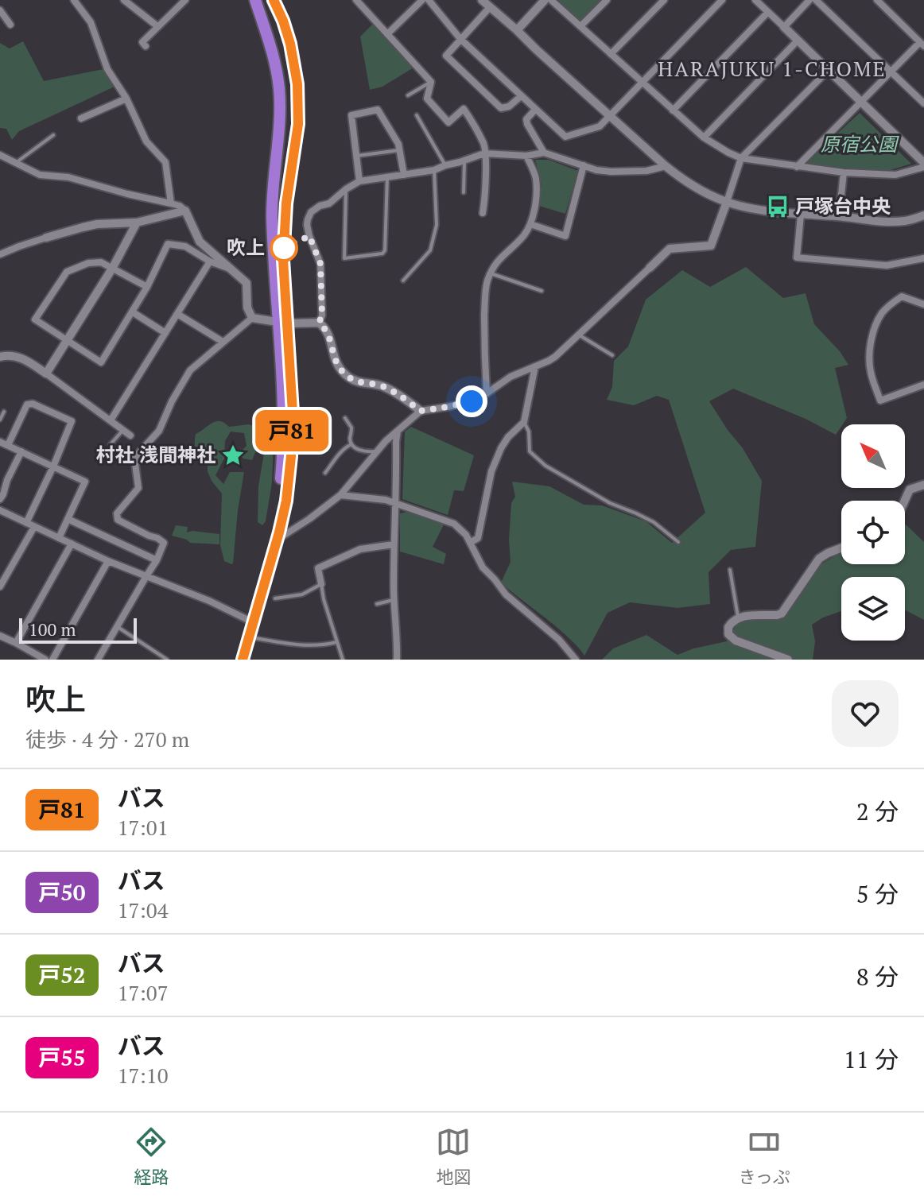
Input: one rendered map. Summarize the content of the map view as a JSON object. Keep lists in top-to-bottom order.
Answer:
{
  "districts": ["HARAJUKU 1-CHOME"],
  "parks": ["原宿公園"],
  "places": {
    "bus stop": ["戸塚台中央"],
    "other": ["吹上"],
    "place": ["村社 浅間神社"]
  },
  "lines": ["bus line 戸81"],
  "scale_bar": "100 m",
  "north": "top left",
  "page": {
    "on_map": "戸81",
    "scale": "100 m",
    "heading": ["吹上", "徒歩 · 4 分 · 270 m"],
    "list": [
      {
        "mark": "戸81",
        "name": "バス",
        "note": "17:01",
        "value": "2 分"
      },
      {
        "mark": "戸50",
        "name": "バス",
        "note": "17:04",
        "value": "5 分"
      },
      {
        "mark": "戸52",
        "name": "バス",
        "note": "17:07",
        "value": "8 分"
      },
      {
        "mark": "戸55",
        "name": "バス",
        "note": "17:10",
        "value": "11 分"
      }
    ],
    "tabs": ["経路", "地図", "きっぷ"]
  }
}
